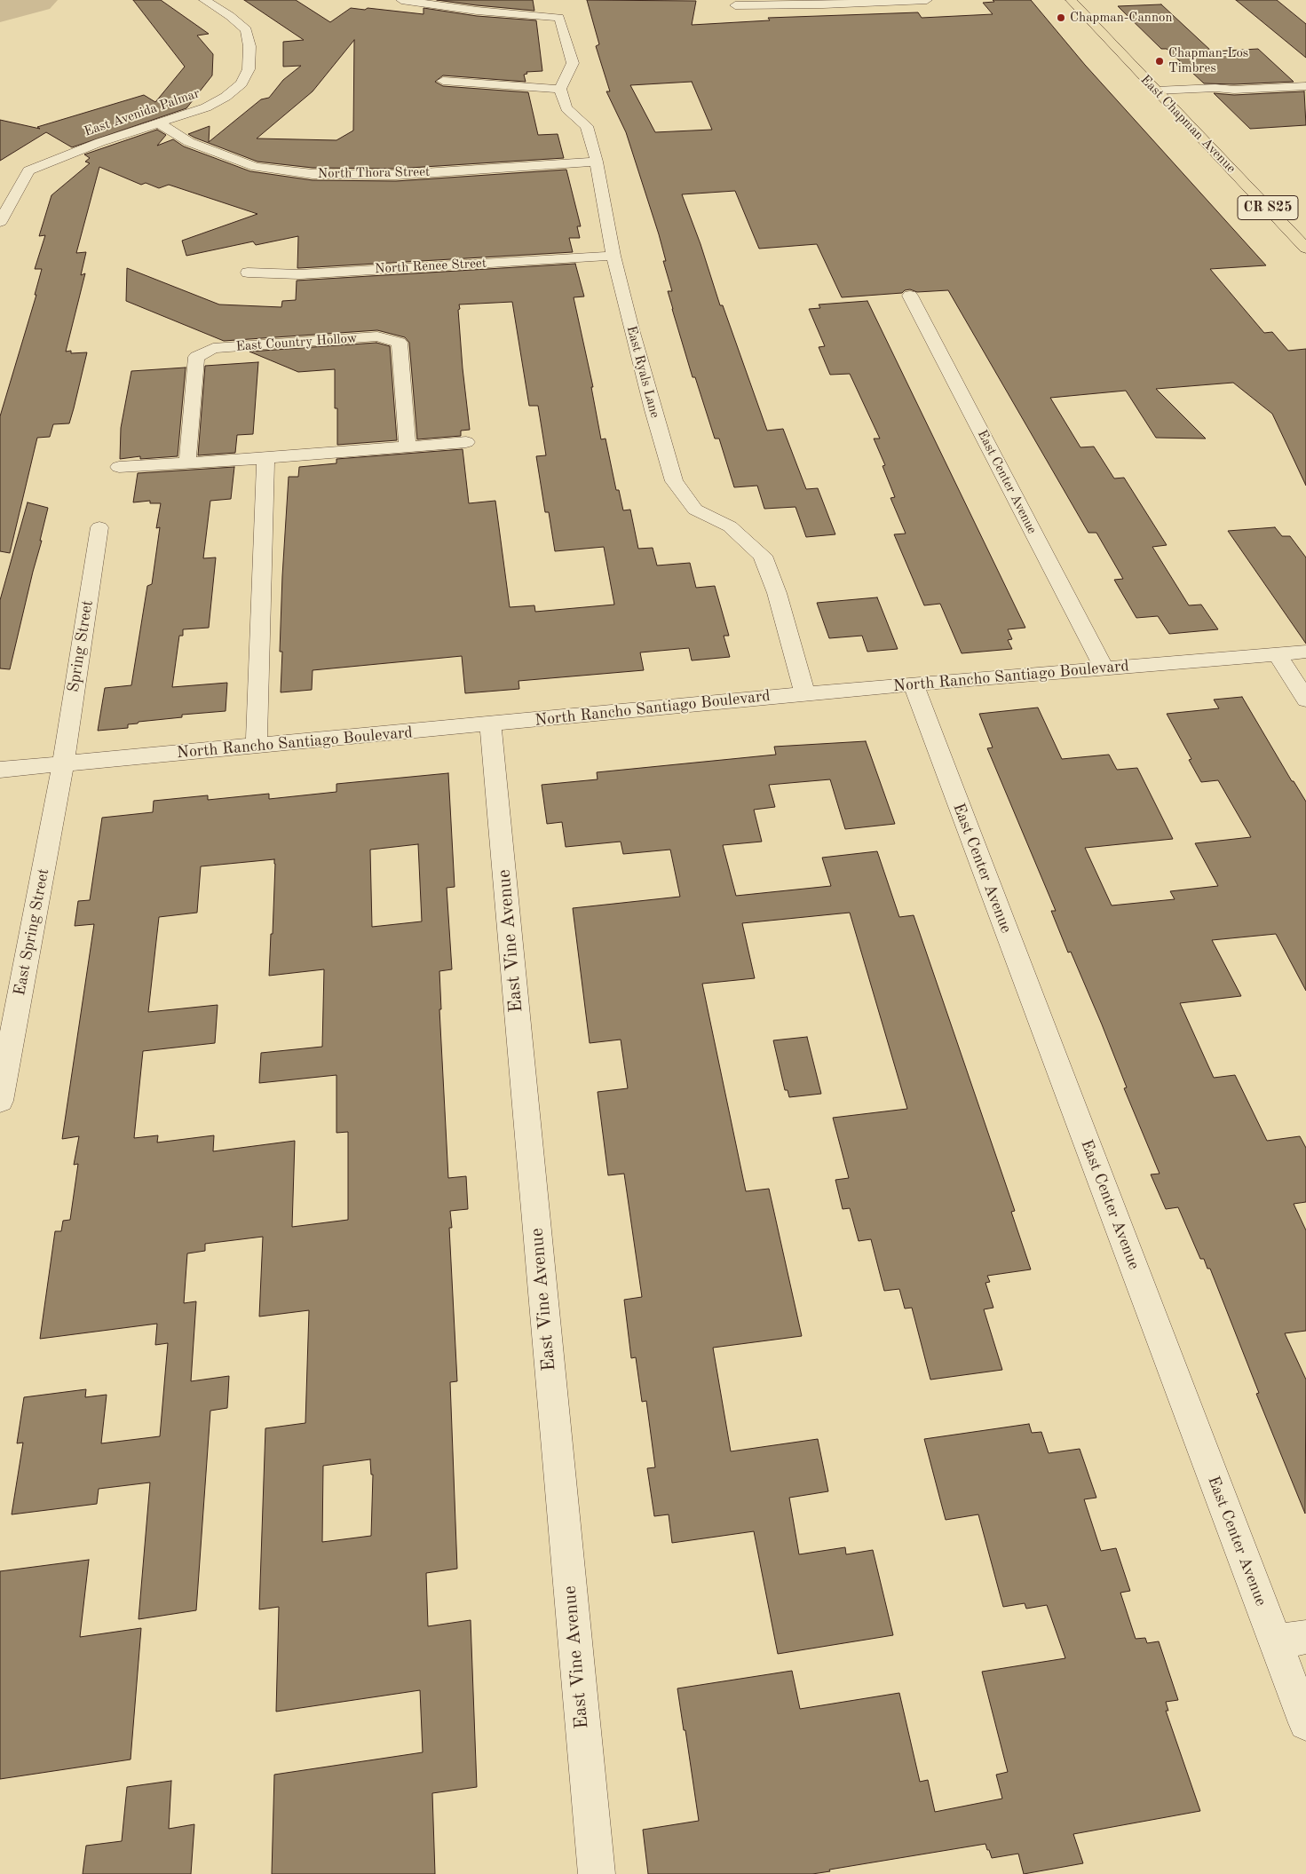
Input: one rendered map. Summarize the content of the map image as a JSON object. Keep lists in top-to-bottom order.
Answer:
{
  "streets": {
    "main road": ["East Chapman Avenue", "CR S25"],
    "street": [
      "East Avenida Palmar",
      "North Thora Street",
      "North Renee Street",
      "East Country Hollow",
      "East Ryals Lane",
      "East Center Avenue",
      "Spring Street",
      "North Rancho Santiago Boulevard",
      "East Spring Street",
      "East Vine Avenue"
    ]
  },
  "crossings": [
    ["East Avenida Palmar", "North Thora Street"],
    ["North Thora Street", "East Ryals Lane"],
    ["North Renee Street", "East Ryals Lane"],
    ["East Ryals Lane", "North Rancho Santiago Boulevard"],
    ["East Center Avenue", "North Rancho Santiago Boulevard"],
    ["Spring Street", "North Rancho Santiago Boulevard"],
    ["Spring Street", "East Spring Street"],
    ["North Rancho Santiago Boulevard", "East Spring Street"],
    ["North Rancho Santiago Boulevard", "East Vine Avenue"]
  ],
  "places": ["Chapman-Cannon", "Chapman-Los Timbres"]
}
